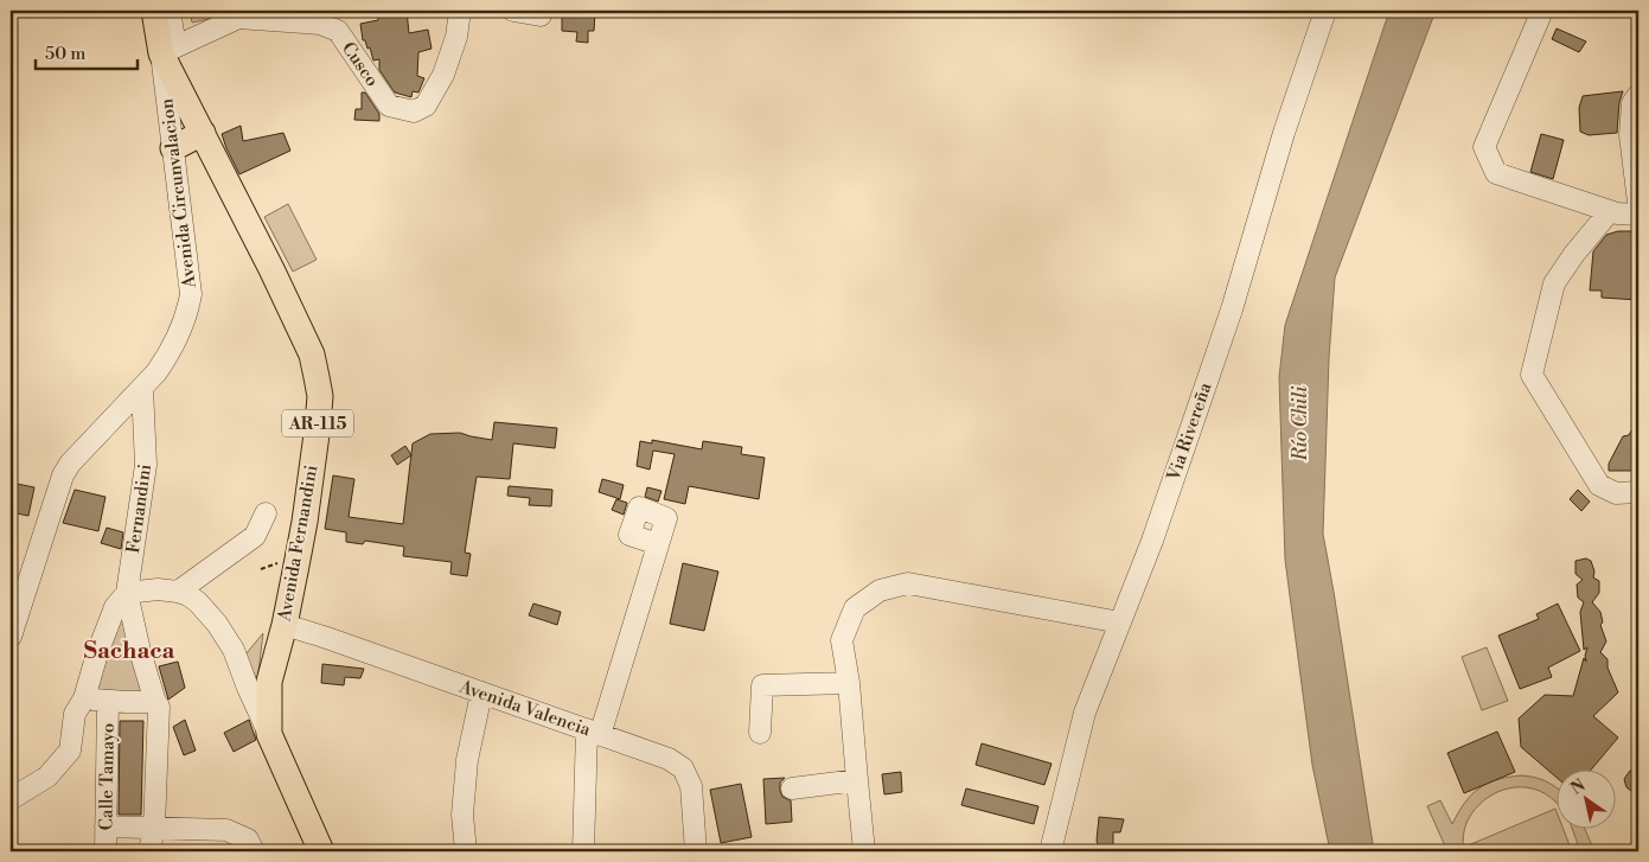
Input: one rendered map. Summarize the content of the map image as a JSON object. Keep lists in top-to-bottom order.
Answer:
{
  "streets": {
    "main road": ["AR-115", "Avenida Fernandini"],
    "street": [
      "Cusco",
      "Avenida Circunvalacion",
      "Via Rivereña",
      "Fernandini",
      "Avenida Valencia",
      "Calle Tamayo"
    ]
  },
  "crossings": [
    ["Cusco", "Avenida Circunvalacion"],
    ["Cusco", "Avenida Fernandini"],
    ["Avenida Circunvalacion", "Fernandini"],
    ["Avenida Circunvalacion", "Avenida Fernandini"],
    ["Avenida Fernandini", "Avenida Valencia"]
  ],
  "districts": ["Sachaca"],
  "water": ["Río Chili"],
  "scale_bar": "50 m",
  "north": "top left"
}
